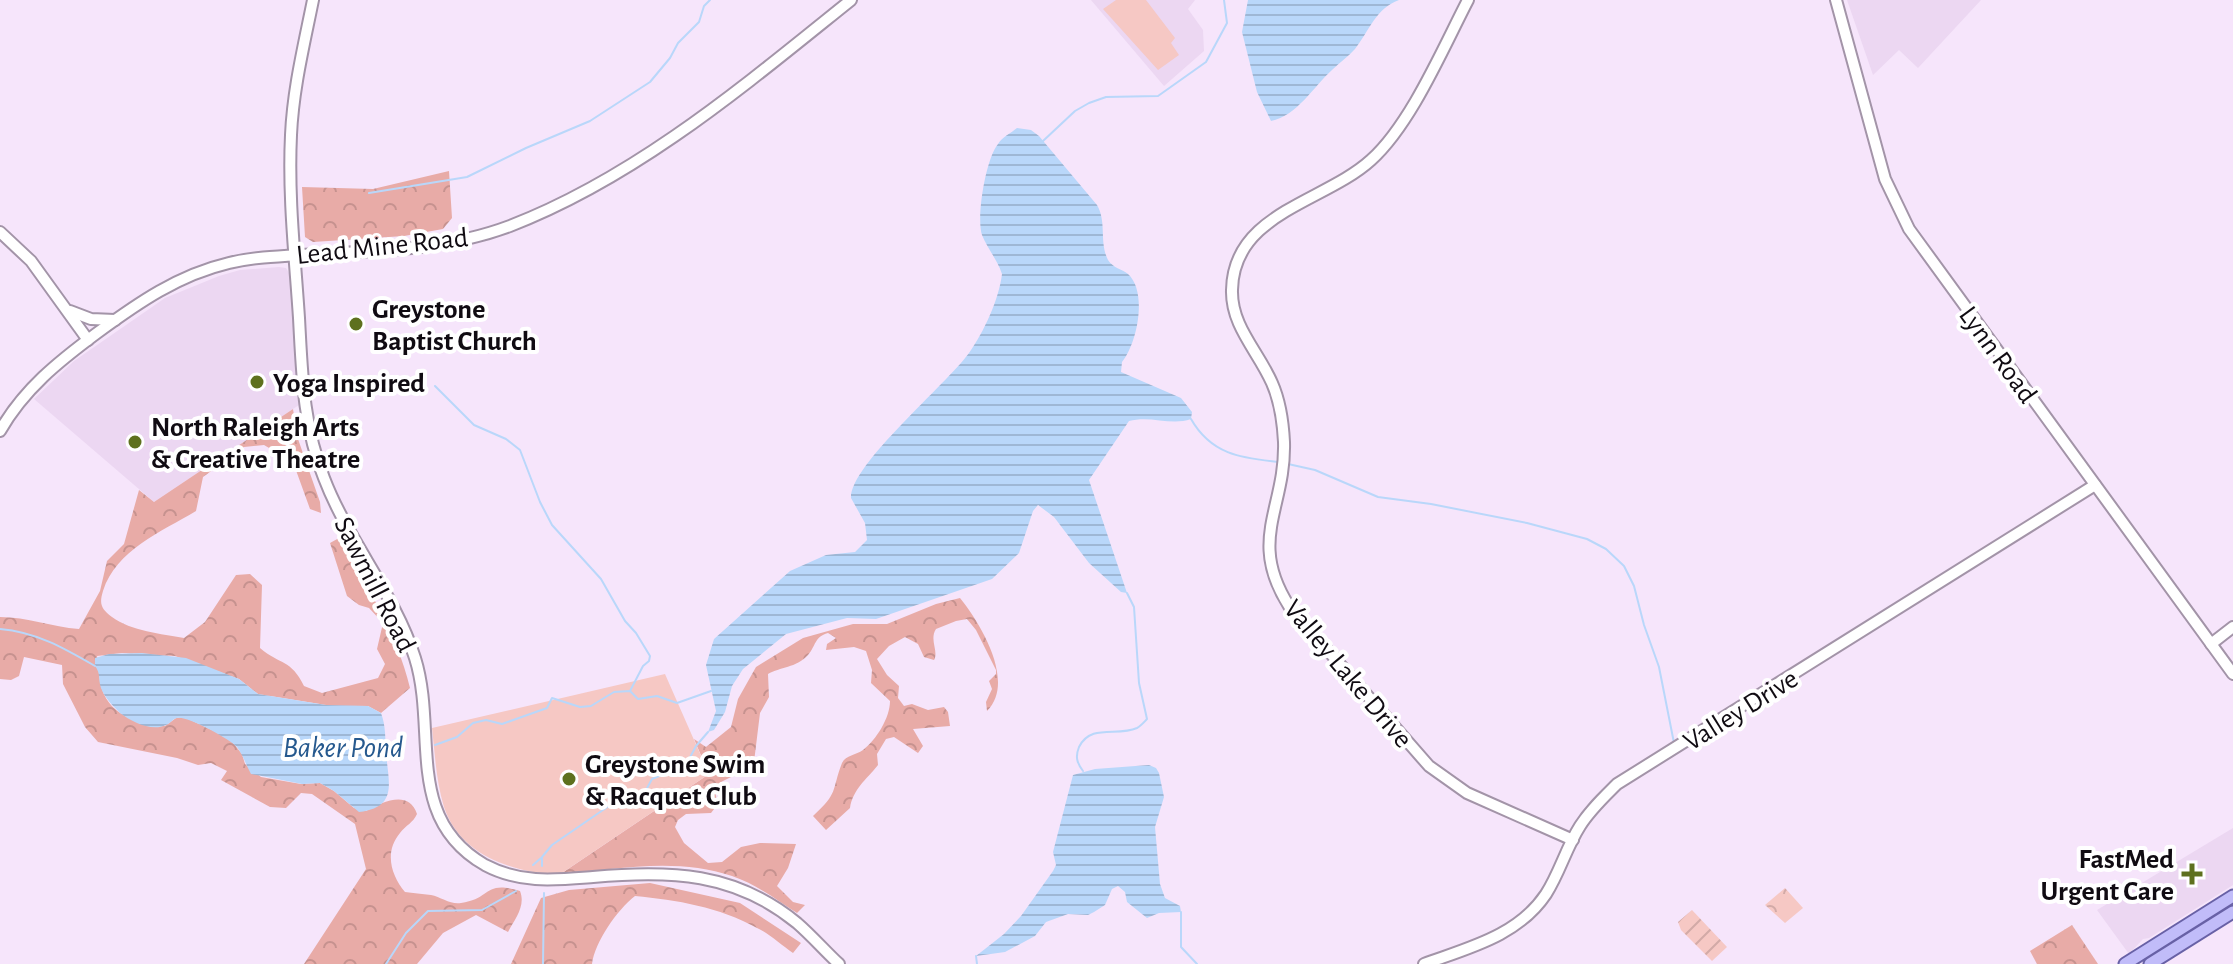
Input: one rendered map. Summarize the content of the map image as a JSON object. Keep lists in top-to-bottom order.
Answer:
{
  "streets": {
    "street": [
      "Lead Mine Road",
      "Lynn Road",
      "Sawmill Road",
      "Valley Lake Drive",
      "Valley Drive"
    ]
  },
  "crossings": [
    ["Lead Mine Road", "Sawmill Road"],
    ["Lynn Road", "Valley Drive"],
    ["Valley Lake Drive", "Valley Drive"]
  ],
  "water": ["Baker Pond"],
  "places": {
    "other": [
      "Greystone Baptist Church",
      "Yoga Inspired",
      "North Raleigh Arts & Creative Theatre",
      "Greystone Swim & Racquet Club"
    ],
    "health": ["FastMed Urgent Care"]
  }
}
